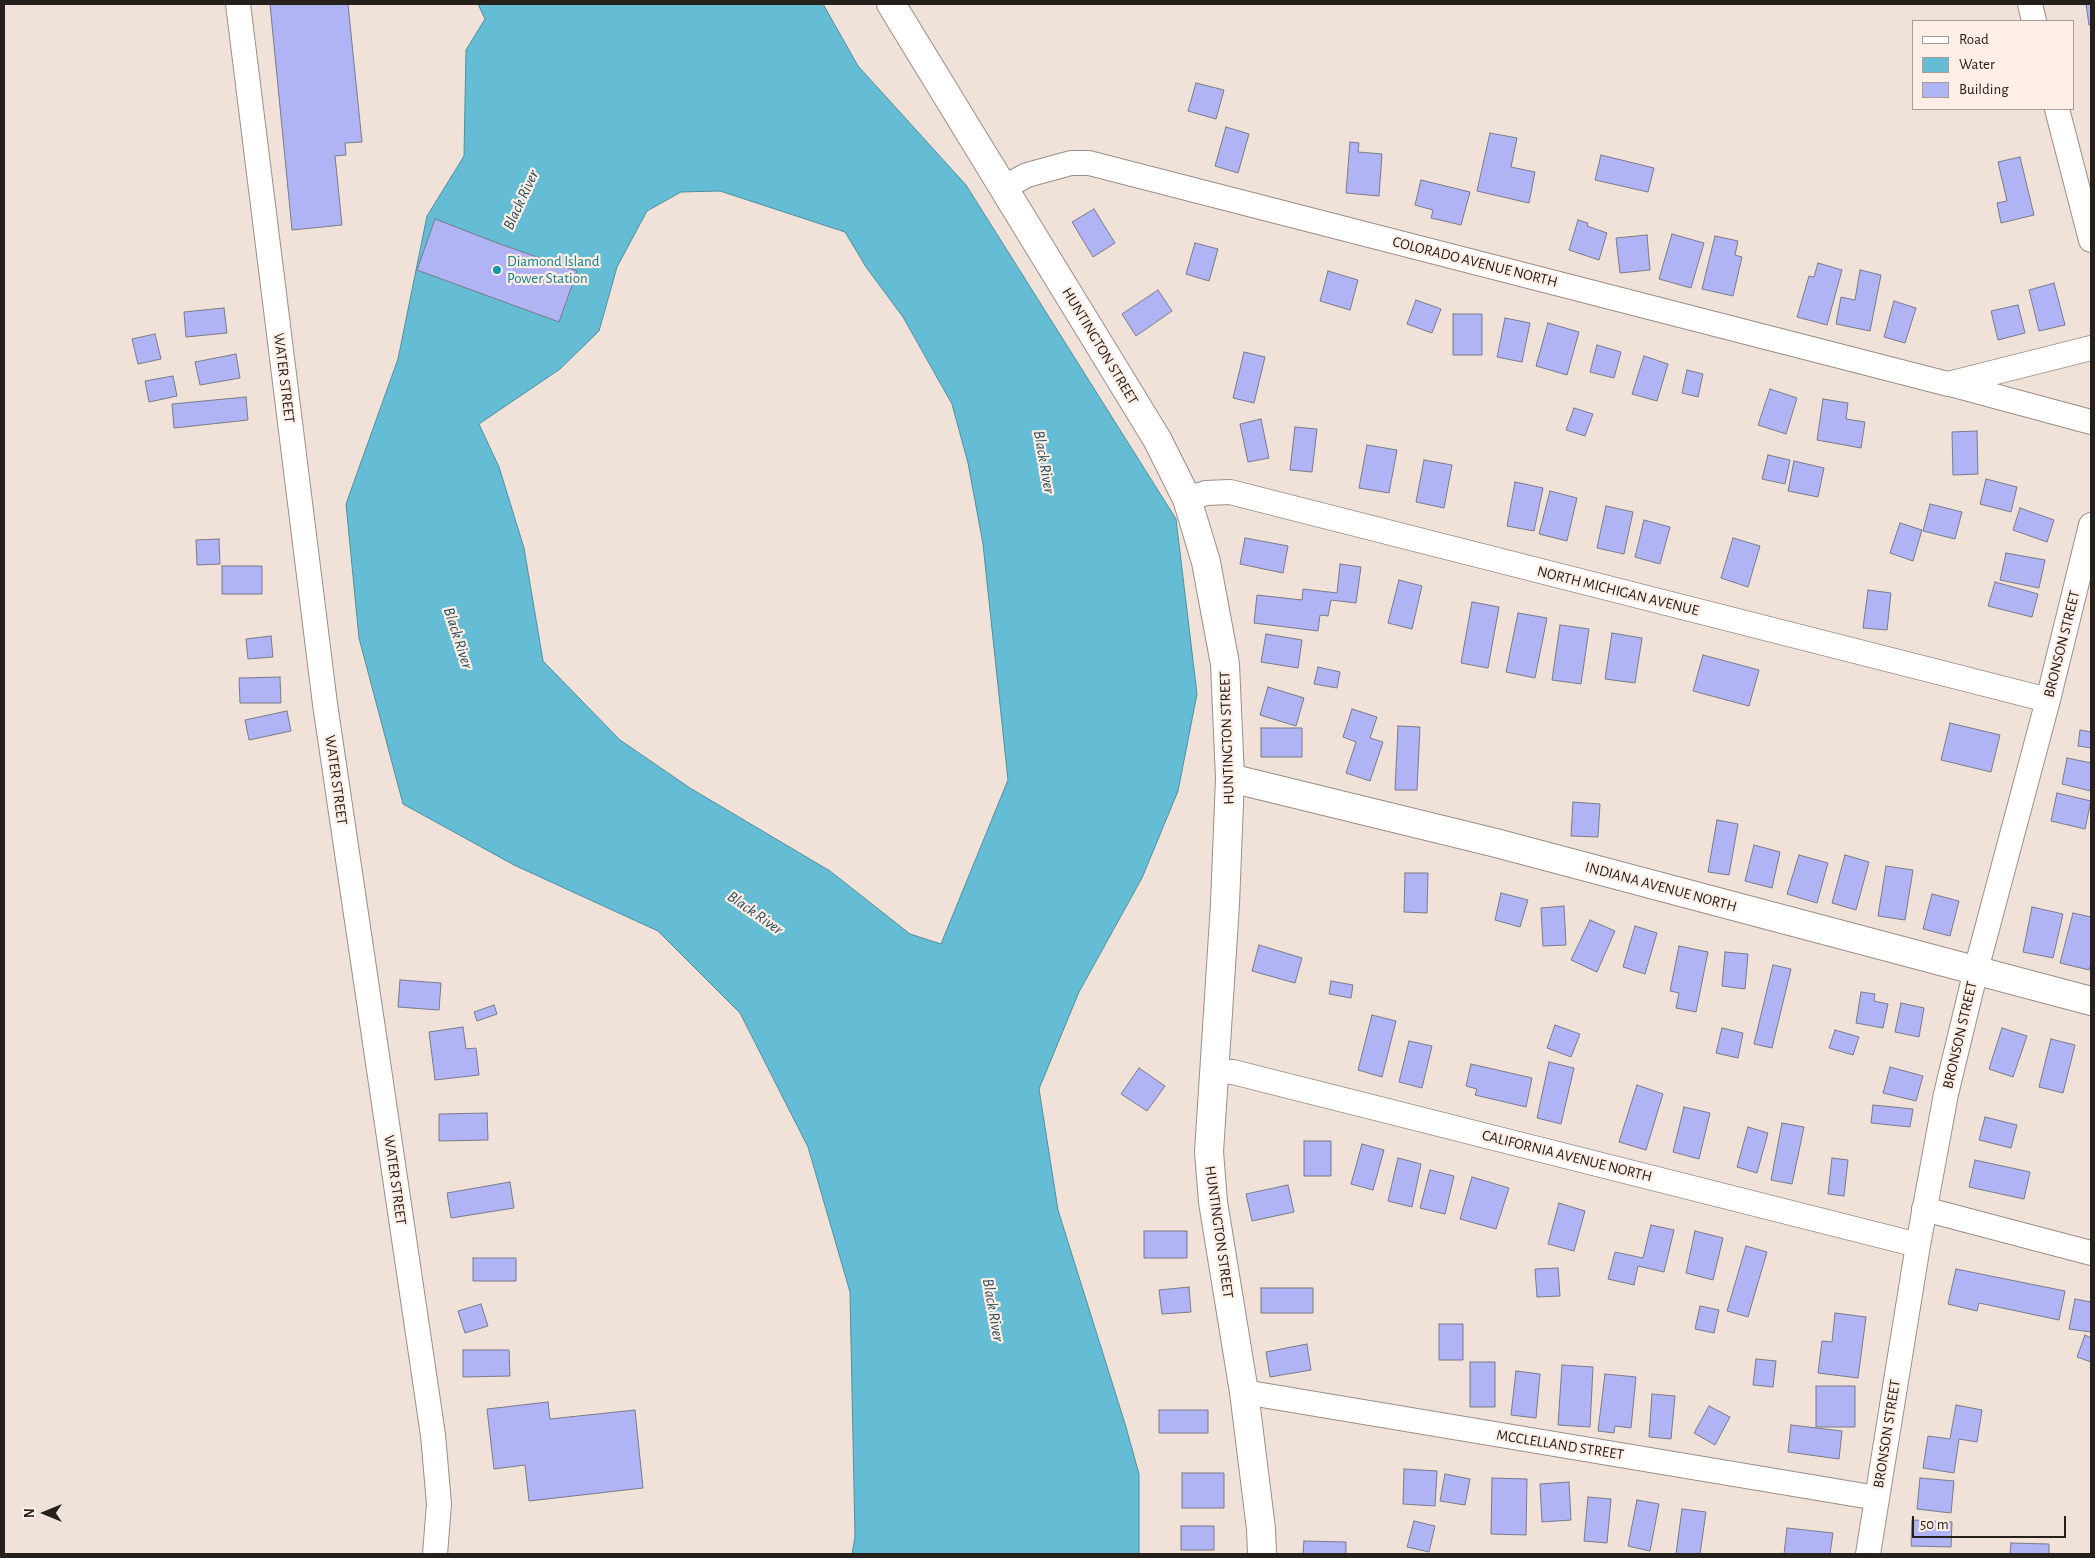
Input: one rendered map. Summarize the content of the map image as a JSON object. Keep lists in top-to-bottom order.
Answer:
{
  "streets": {
    "street": [
      "COLORADO AVENUE NORTH",
      "HUNTINGTON STREET",
      "WATER STREET",
      "NORTH MICHIGAN AVENUE",
      "BRONSON STREET",
      "INDIANA AVENUE NORTH",
      "CALIFORNIA AVENUE NORTH",
      "MCCLELLAND STREET"
    ]
  },
  "crossings": [
    ["COLORADO AVENUE NORTH", "HUNTINGTON STREET"],
    ["HUNTINGTON STREET", "NORTH MICHIGAN AVENUE"],
    ["HUNTINGTON STREET", "INDIANA AVENUE NORTH"],
    ["HUNTINGTON STREET", "CALIFORNIA AVENUE NORTH"],
    ["HUNTINGTON STREET", "MCCLELLAND STREET"],
    ["NORTH MICHIGAN AVENUE", "BRONSON STREET"],
    ["BRONSON STREET", "INDIANA AVENUE NORTH"],
    ["BRONSON STREET", "CALIFORNIA AVENUE NORTH"],
    ["BRONSON STREET", "MCCLELLAND STREET"]
  ],
  "water": ["Black River"],
  "places": ["Diamond Island Power Station"],
  "legend": ["Road", "Water", "Building"],
  "scale_bar": "50 m",
  "north": "left"
}
